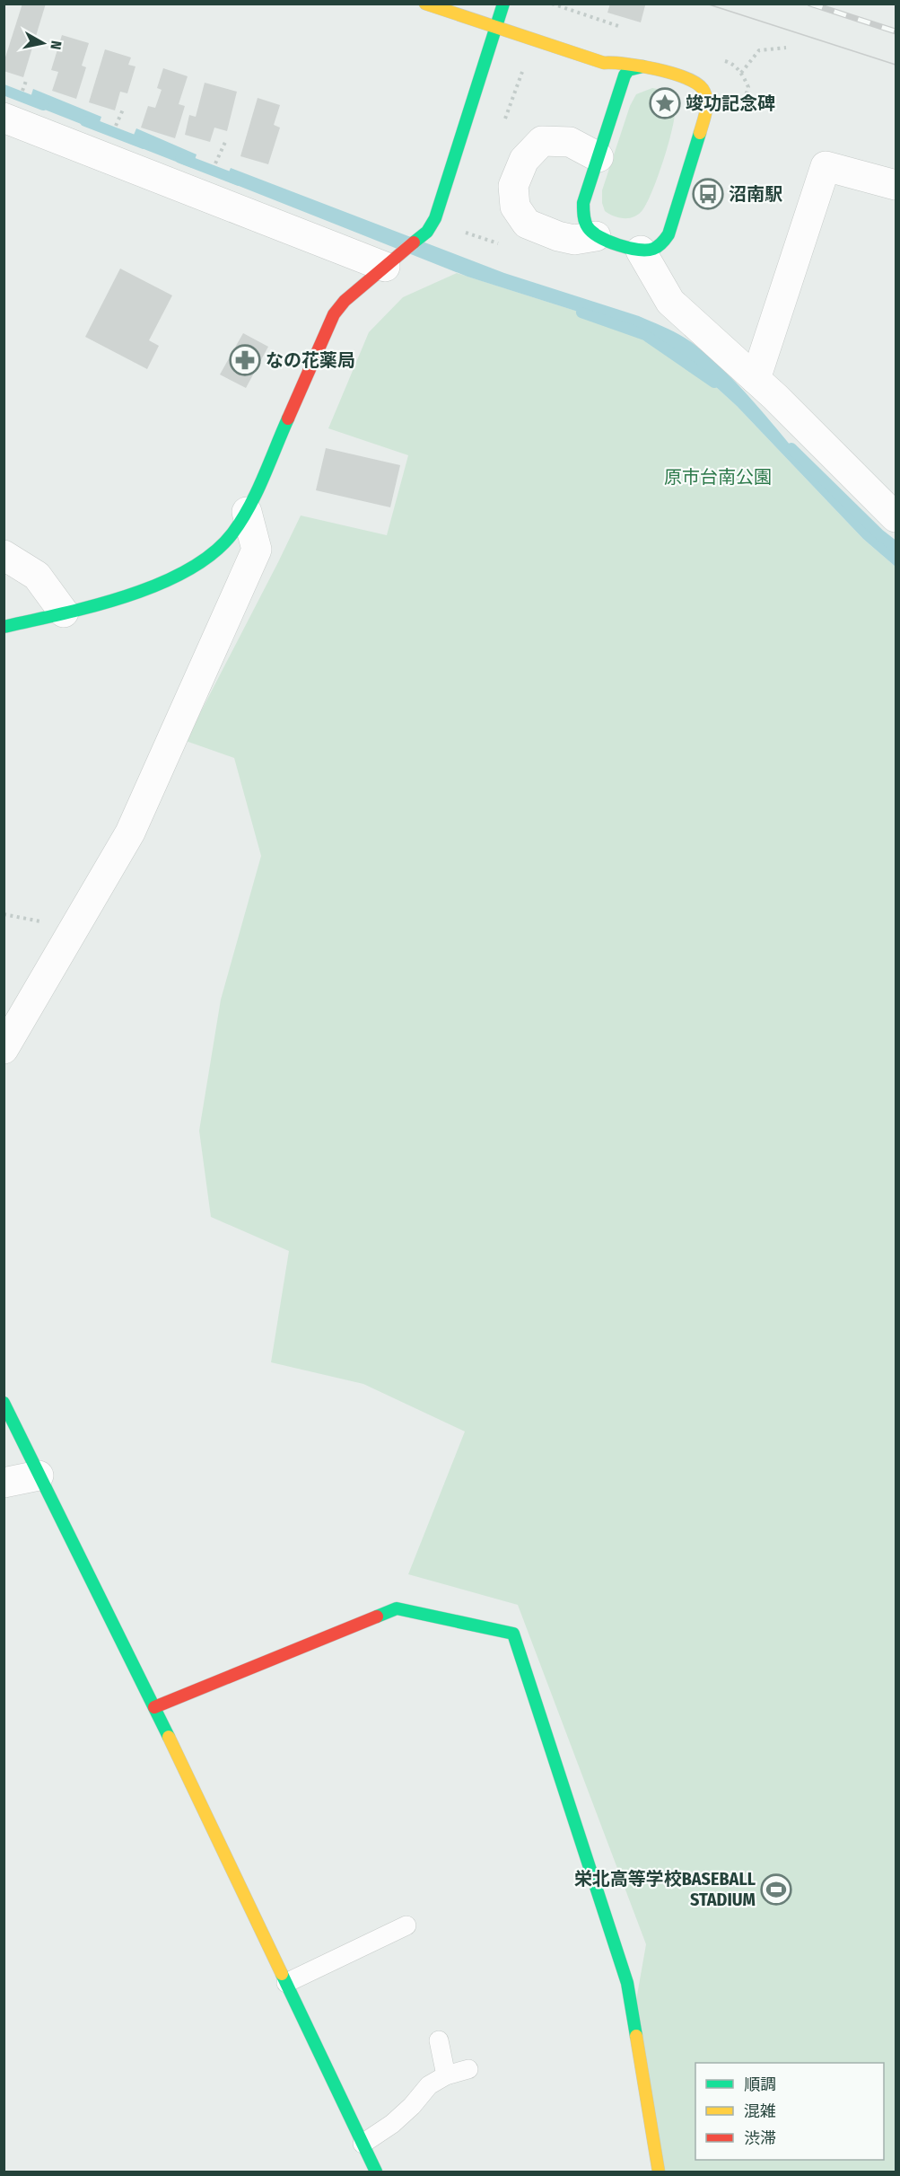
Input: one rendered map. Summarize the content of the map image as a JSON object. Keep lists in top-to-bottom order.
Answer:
{
  "parks": ["原市台南公園"],
  "places": {
    "place": ["竣功記念碑"],
    "bus stop": ["沼南駅"],
    "pharmacy": ["なの花薬局"],
    "sports": ["栄北高等学校BASEBALL STADIUM"]
  },
  "legend": ["順調", "混雑", "渋滞"],
  "north": "right"
}
